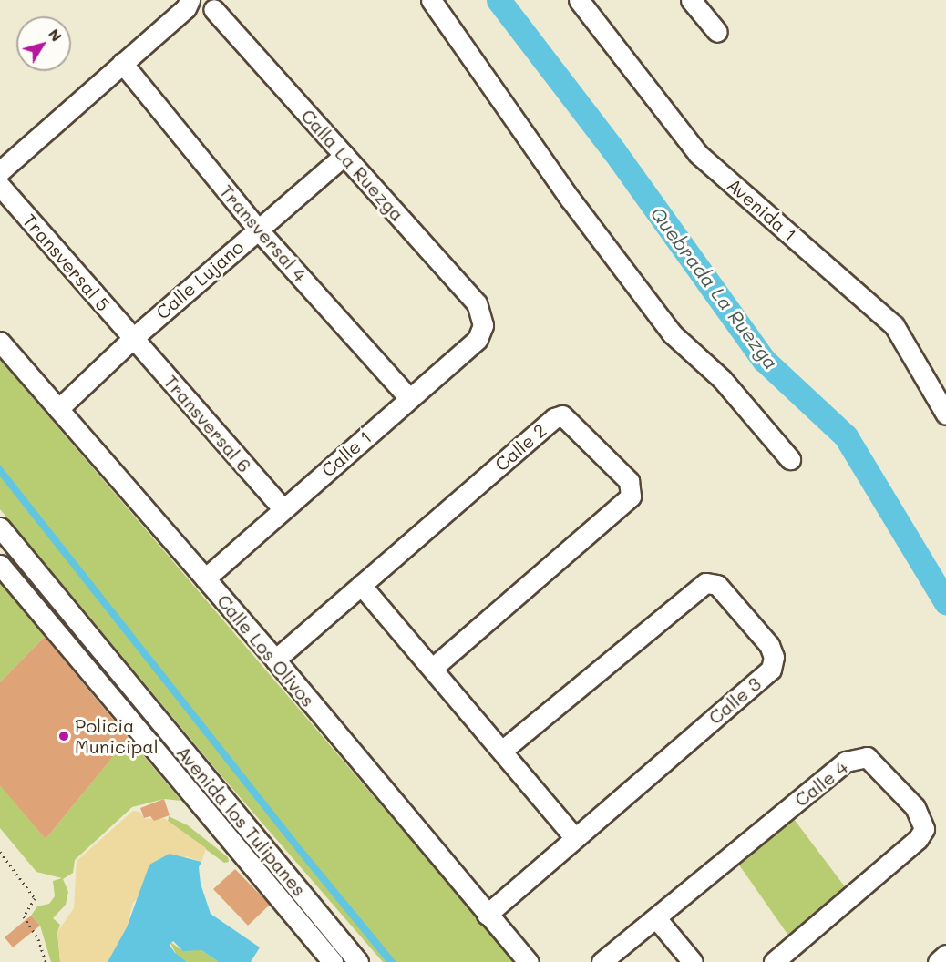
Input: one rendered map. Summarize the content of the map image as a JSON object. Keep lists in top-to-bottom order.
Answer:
{
  "streets": {
    "street": [
      "Calla La Ruezga",
      "Avenida 1",
      "Transversal 4",
      "Transversal 5",
      "Calle Lujano",
      "Transversal 6",
      "Calle 2",
      "Calle 1",
      "Calle Los Olivos",
      "Calle 3",
      "Calle 4",
      "Avenida los Tulipanes"
    ]
  },
  "crossings": [
    ["Calla La Ruezga", "Calle Lujano"],
    ["Calla La Ruezga", "Calle 1"],
    ["Transversal 4", "Calle Lujano"],
    ["Transversal 4", "Calle 1"],
    ["Transversal 5", "Calle Lujano"],
    ["Transversal 5", "Transversal 6"],
    ["Calle Lujano", "Transversal 6"],
    ["Calle Lujano", "Calle Los Olivos"],
    ["Transversal 6", "Calle 1"],
    ["Calle 2", "Calle Los Olivos"],
    ["Calle 1", "Calle Los Olivos"],
    ["Calle Los Olivos", "Calle 3"]
  ],
  "water": ["Quebrada La Ruezga"],
  "places": ["Policia Municipal"],
  "north": "top right"
}
